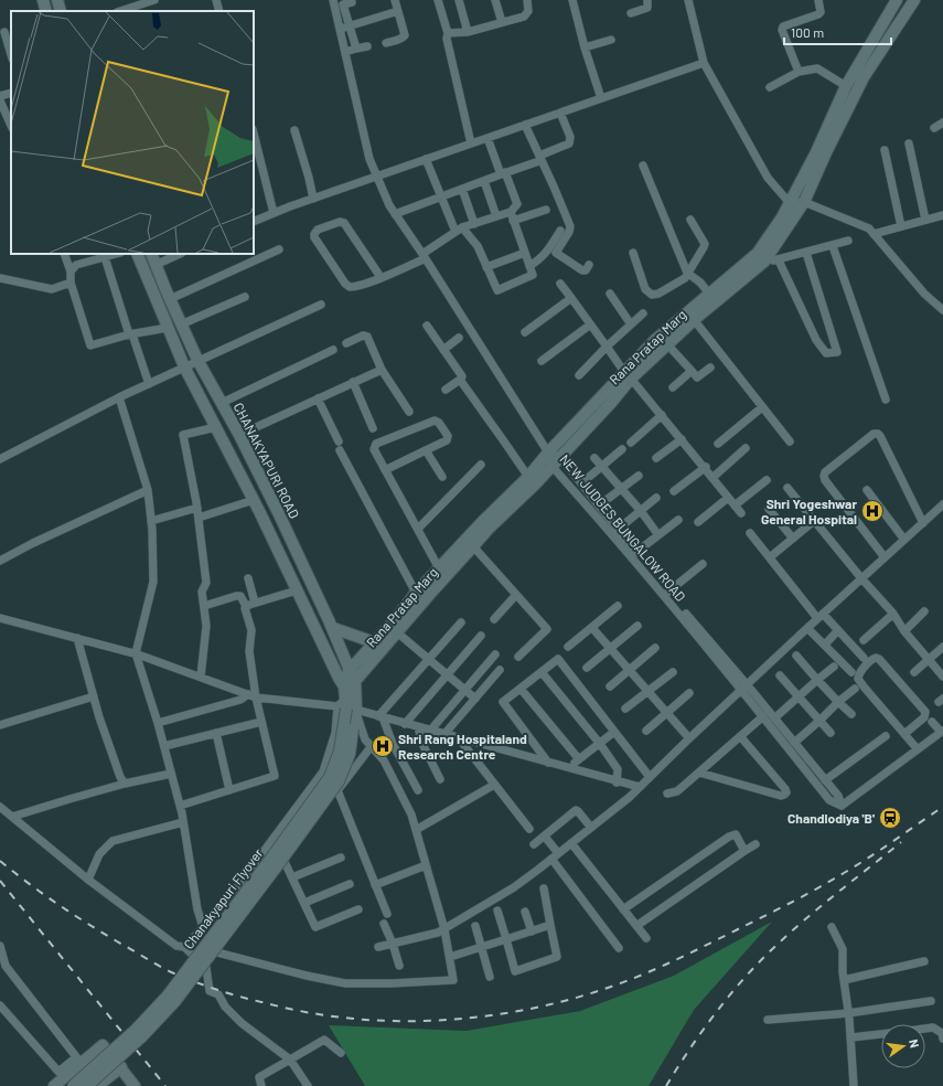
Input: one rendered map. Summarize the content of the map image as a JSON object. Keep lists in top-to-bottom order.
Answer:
{
  "streets": {
    "main road": ["Rana Pratap Marg", "CHANAKYAPURI ROAD", "Chanakyapuri Flyover"],
    "street": ["NEW JUDGES BUNGALOW ROAD"]
  },
  "crossings": [
    ["Rana Pratap Marg", "CHANAKYAPURI ROAD"],
    ["Rana Pratap Marg", "NEW JUDGES BUNGALOW ROAD"],
    ["Rana Pratap Marg", "Chanakyapuri Flyover"]
  ],
  "places": {
    "hospital": ["Shri Yogeshwar General Hospital", "Shri Rang Hospitaland Research Centre"],
    "station": ["Chandlodiya 'B'"]
  },
  "scale_bar": "100 m",
  "north": "right"
}
